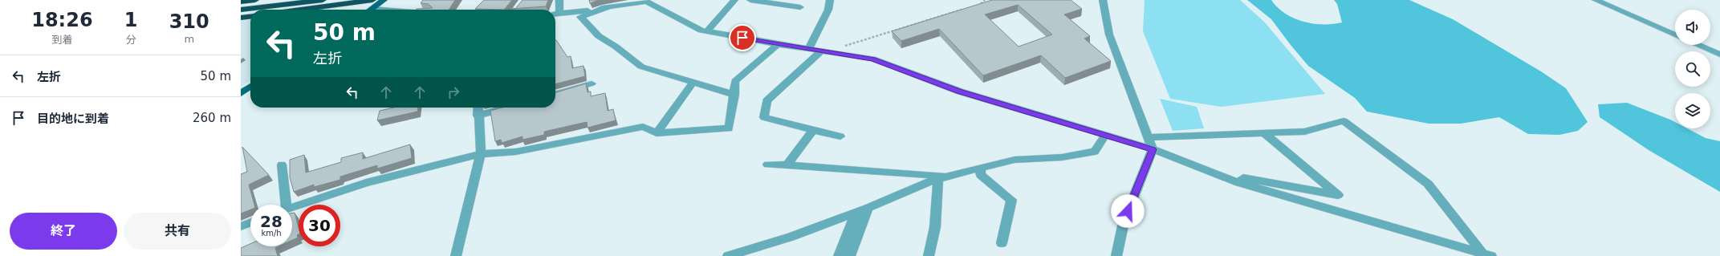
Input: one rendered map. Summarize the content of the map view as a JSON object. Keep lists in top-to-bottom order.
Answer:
{
  "page": {
    "eta": [
      "18:26",
      "到着",
      "1",
      "分",
      "310",
      "m"
    ],
    "turn": ["50 m", "左折"],
    "list": [
      {
        "name": "左折",
        "value": "50 m"
      },
      {
        "name": "目的地に到着",
        "value": "260 m"
      }
    ],
    "speed": "28 km/h",
    "limit": "30",
    "buttons": ["終了", "共有"]
  }
}
